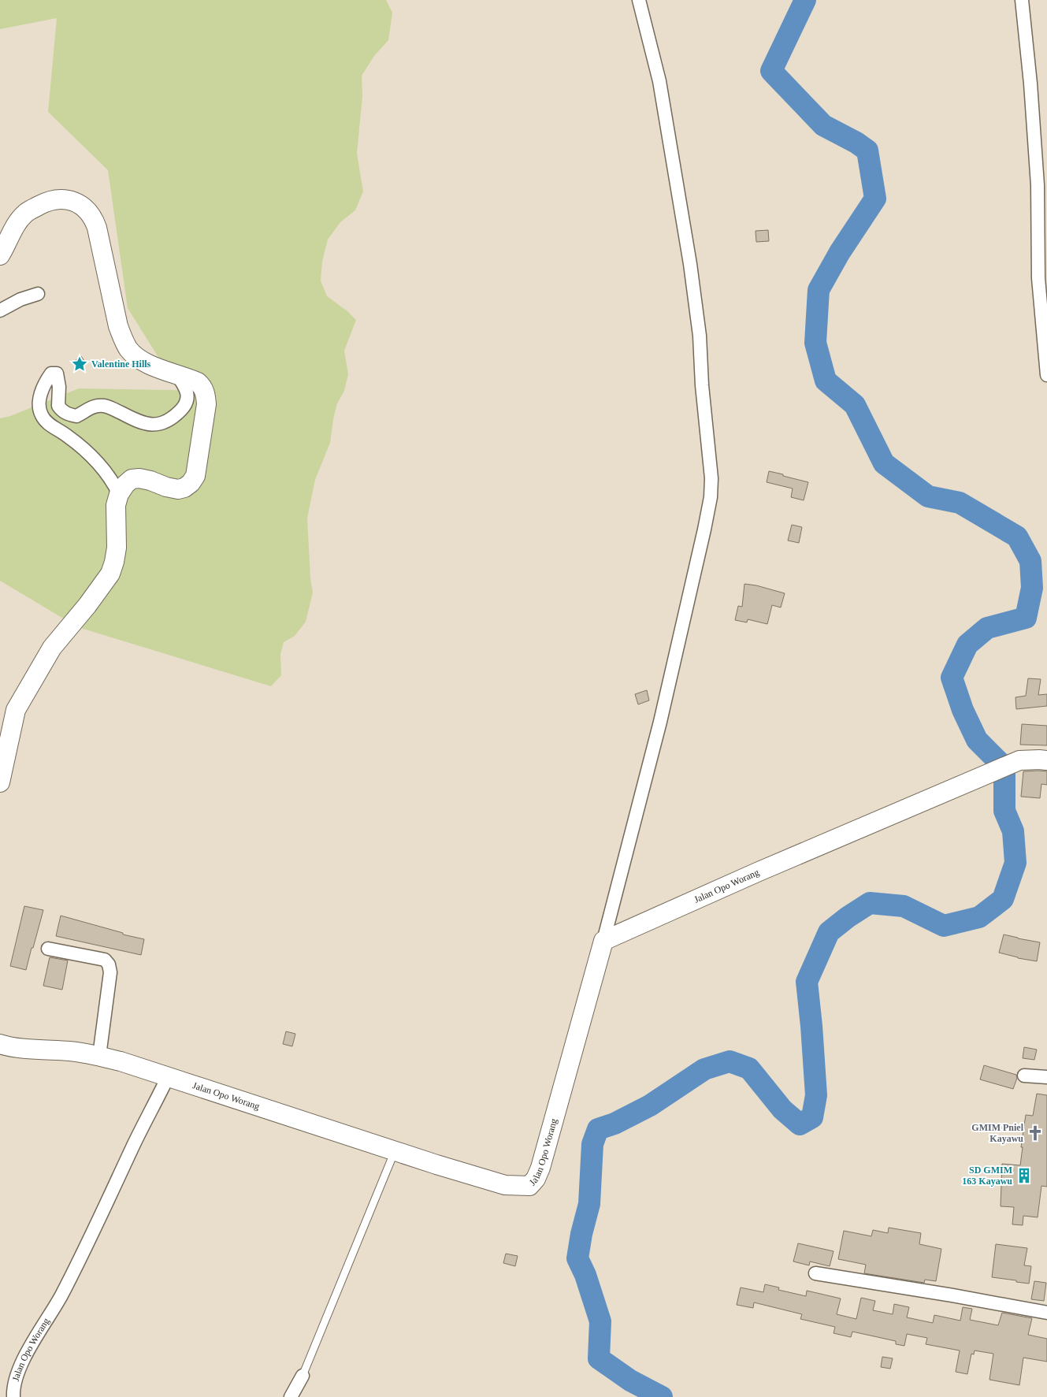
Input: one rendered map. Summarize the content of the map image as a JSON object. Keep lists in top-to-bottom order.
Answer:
{
  "streets": {
    "street": ["Jalan Opo Worang"]
  },
  "places": {
    "place": ["Valentine Hills"],
    "church": ["GMIM Pniel Kayawu"],
    "building": ["SD GMIM 163 Kayawu"]
  }
}
